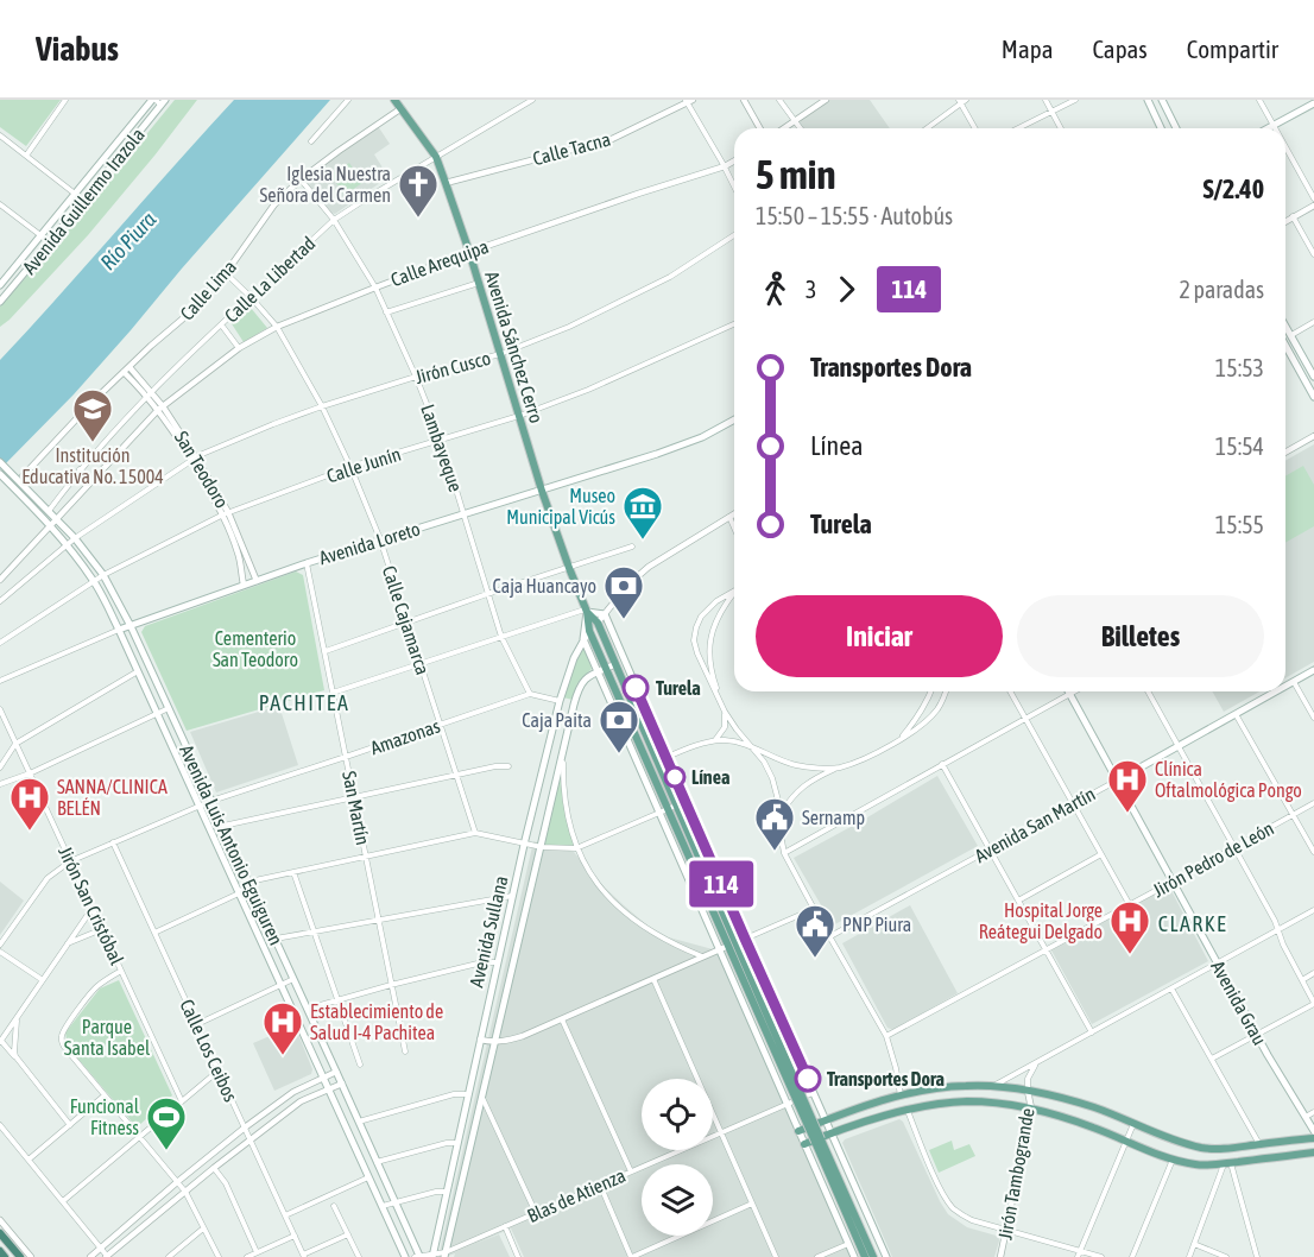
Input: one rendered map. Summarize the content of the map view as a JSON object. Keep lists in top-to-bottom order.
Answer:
{
  "streets": {
    "main road": [
      "Avenida Guillermo Irazola",
      "Avenida Sánchez Cerro",
      "Avenida Loreto",
      "Avenida San Martín",
      "Avenida Luis Antonio Eguiguren",
      "Avenida Sullana",
      "Avenida Grau"
    ],
    "street": [
      "Calle Tacna",
      "Calle Arequipa",
      "Calle La Libertad",
      "Calle Lima",
      "Jirón Cusco",
      "Lambayeque",
      "Calle Junín",
      "San Teodoro",
      "Calle Cajamarca",
      "Amazonas",
      "San Martín",
      "Jirón Pedro de León",
      "Jirón San Cristóbal",
      "Calle Los Ceibos",
      "Jirón Tambogrande",
      "Blas de Atienza"
    ]
  },
  "crossings": [
    ["Calle Tacna", "Avenida Sánchez Cerro"],
    ["Calle Arequipa", "Avenida Sánchez Cerro"],
    ["Calle Arequipa", "Lambayeque"],
    ["Calle Arequipa", "San Teodoro"],
    ["Calle Arequipa", "Calle Cajamarca"],
    ["Calle Arequipa", "Avenida Luis Antonio Eguiguren"],
    ["Calle La Libertad", "Avenida Sánchez Cerro"],
    ["Calle La Libertad", "Lambayeque"],
    ["Calle La Libertad", "San Teodoro"],
    ["Calle La Libertad", "Calle Cajamarca"],
    ["Calle La Libertad", "Avenida Luis Antonio Eguiguren"],
    ["Calle Lima", "Avenida Sánchez Cerro"],
    ["Calle Lima", "Lambayeque"],
    ["Calle Lima", "San Teodoro"],
    ["Calle Lima", "Calle Cajamarca"],
    ["Calle Lima", "Avenida Luis Antonio Eguiguren"],
    ["Avenida Sánchez Cerro", "Jirón Cusco"],
    ["Avenida Sánchez Cerro", "Calle Junín"],
    ["Avenida Sánchez Cerro", "Avenida Loreto"],
    ["Avenida Sánchez Cerro", "Avenida Sullana"],
    ["Avenida Sánchez Cerro", "Blas de Atienza"],
    ["Jirón Cusco", "Lambayeque"],
    ["Jirón Cusco", "San Teodoro"],
    ["Jirón Cusco", "Calle Cajamarca"],
    ["Jirón Cusco", "Avenida Luis Antonio Eguiguren"],
    ["Lambayeque", "Calle Junín"],
    ["Lambayeque", "Avenida Loreto"],
    ["Lambayeque", "Amazonas"],
    ["Calle Junín", "San Teodoro"],
    ["Calle Junín", "Calle Cajamarca"],
    ["Calle Junín", "Avenida Luis Antonio Eguiguren"],
    ["San Teodoro", "Avenida Loreto"],
    ["Avenida Loreto", "Calle Cajamarca"],
    ["Avenida Loreto", "San Martín"],
    ["Avenida Loreto", "Avenida Luis Antonio Eguiguren"],
    ["Calle Cajamarca", "Amazonas"],
    ["Amazonas", "San Martín"],
    ["Amazonas", "Avenida Luis Antonio Eguiguren"],
    ["Amazonas", "Jirón San Cristóbal"],
    ["Amazonas", "Calle Los Ceibos"],
    ["Avenida San Martín", "Avenida Grau"],
    ["Avenida Luis Antonio Eguiguren", "Blas de Atienza"],
    ["Jirón Pedro de León", "Avenida Grau"],
    ["Avenida Sullana", "Blas de Atienza"]
  ],
  "districts": ["PACHITEA", "CLARKE"],
  "water": ["Río Piura"],
  "parks": ["Cementerio San Teodoro", "Parque Santa Isabel"],
  "places": {
    "church": ["Iglesia Nuestra Señora del Carmen"],
    "school or university": ["Institución Educativa No. 15004"],
    "museum": ["Museo Municipal Vicús"],
    "bank": ["Caja Huancayo", "Caja Paita"],
    "other": ["Turela", "Línea", "Transportes Dora"],
    "hospital": [
      "Clínica Oftalmológica Pongo",
      "SANNA/CLINICA BELÉN",
      "Hospital Jorge Reátegui Delgado",
      "Establecimiento de Salud I-4 Pachitea"
    ],
    "public building": ["Sernamp", "PNP Piura"],
    "sports": ["Funcional Fitness"]
  },
  "lines": ["bus line 114"],
  "page": {
    "header": "Viabus",
    "nav": ["Mapa", "Capas", "Compartir"],
    "on_map": "114",
    "heading": ["5 min", "15:50 – 15:55 · Autobús", "S/2.40"],
    "legs": ["3", "114", "2 paradas"],
    "list": [
      {
        "name": "Transportes Dora",
        "value": "15:53"
      },
      {
        "name": "Línea",
        "value": "15:54"
      },
      {
        "name": "Turela",
        "value": "15:55"
      }
    ],
    "buttons": ["Iniciar", "Billetes"]
  }
}
